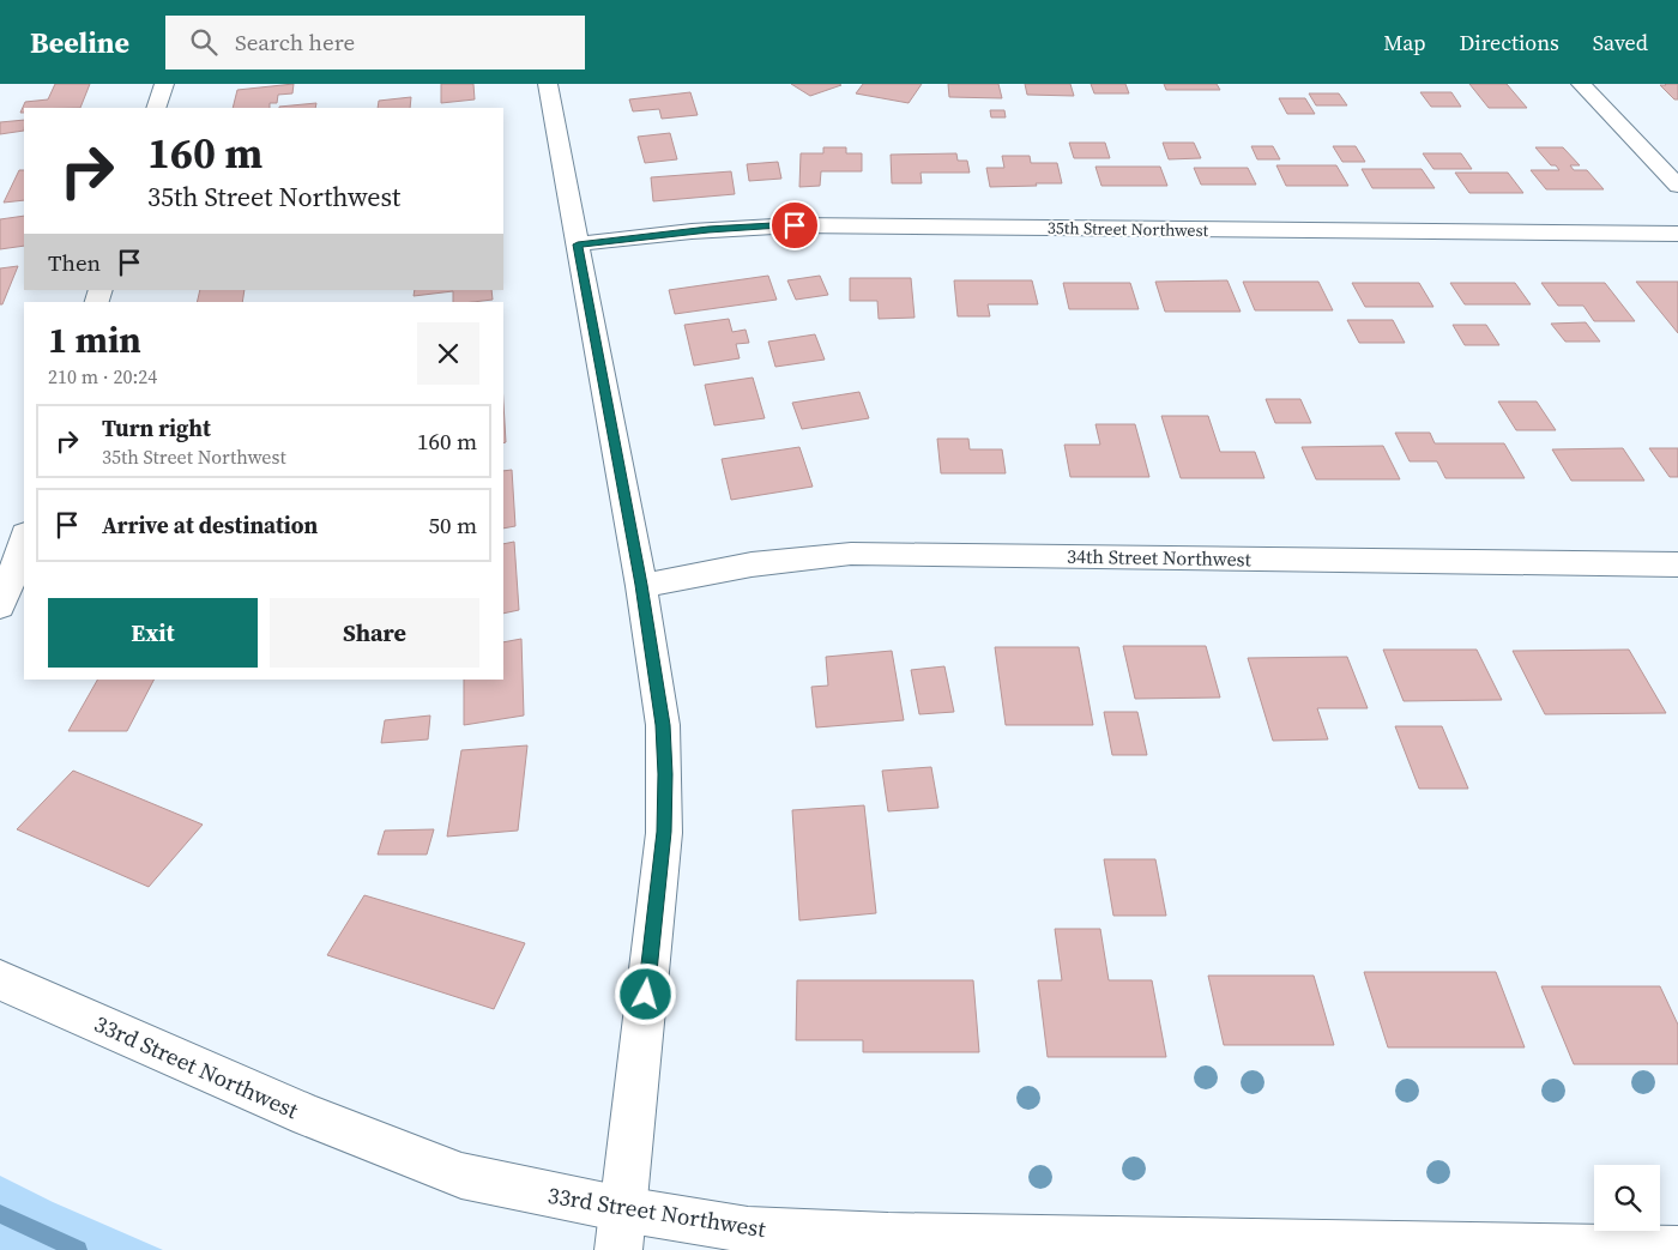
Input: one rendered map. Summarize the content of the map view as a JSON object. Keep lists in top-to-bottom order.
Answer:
{
  "streets": {
    "street": ["35th Street Northwest", "34th Street Northwest", "33rd Street Northwest"]
  },
  "page": {
    "header": "Beeline",
    "search": "Search here",
    "nav": ["Map", "Directions", "Saved"],
    "turn": ["160 m", "35th Street Northwest"],
    "then": "Then",
    "heading": ["1 min", "210 m · 20:24"],
    "list": [
      {
        "name": "Turn right",
        "note": "35th Street Northwest",
        "value": "160 m"
      },
      {
        "name": "Arrive at destination",
        "value": "50 m"
      }
    ],
    "buttons": ["Exit", "Share"]
  }
}
